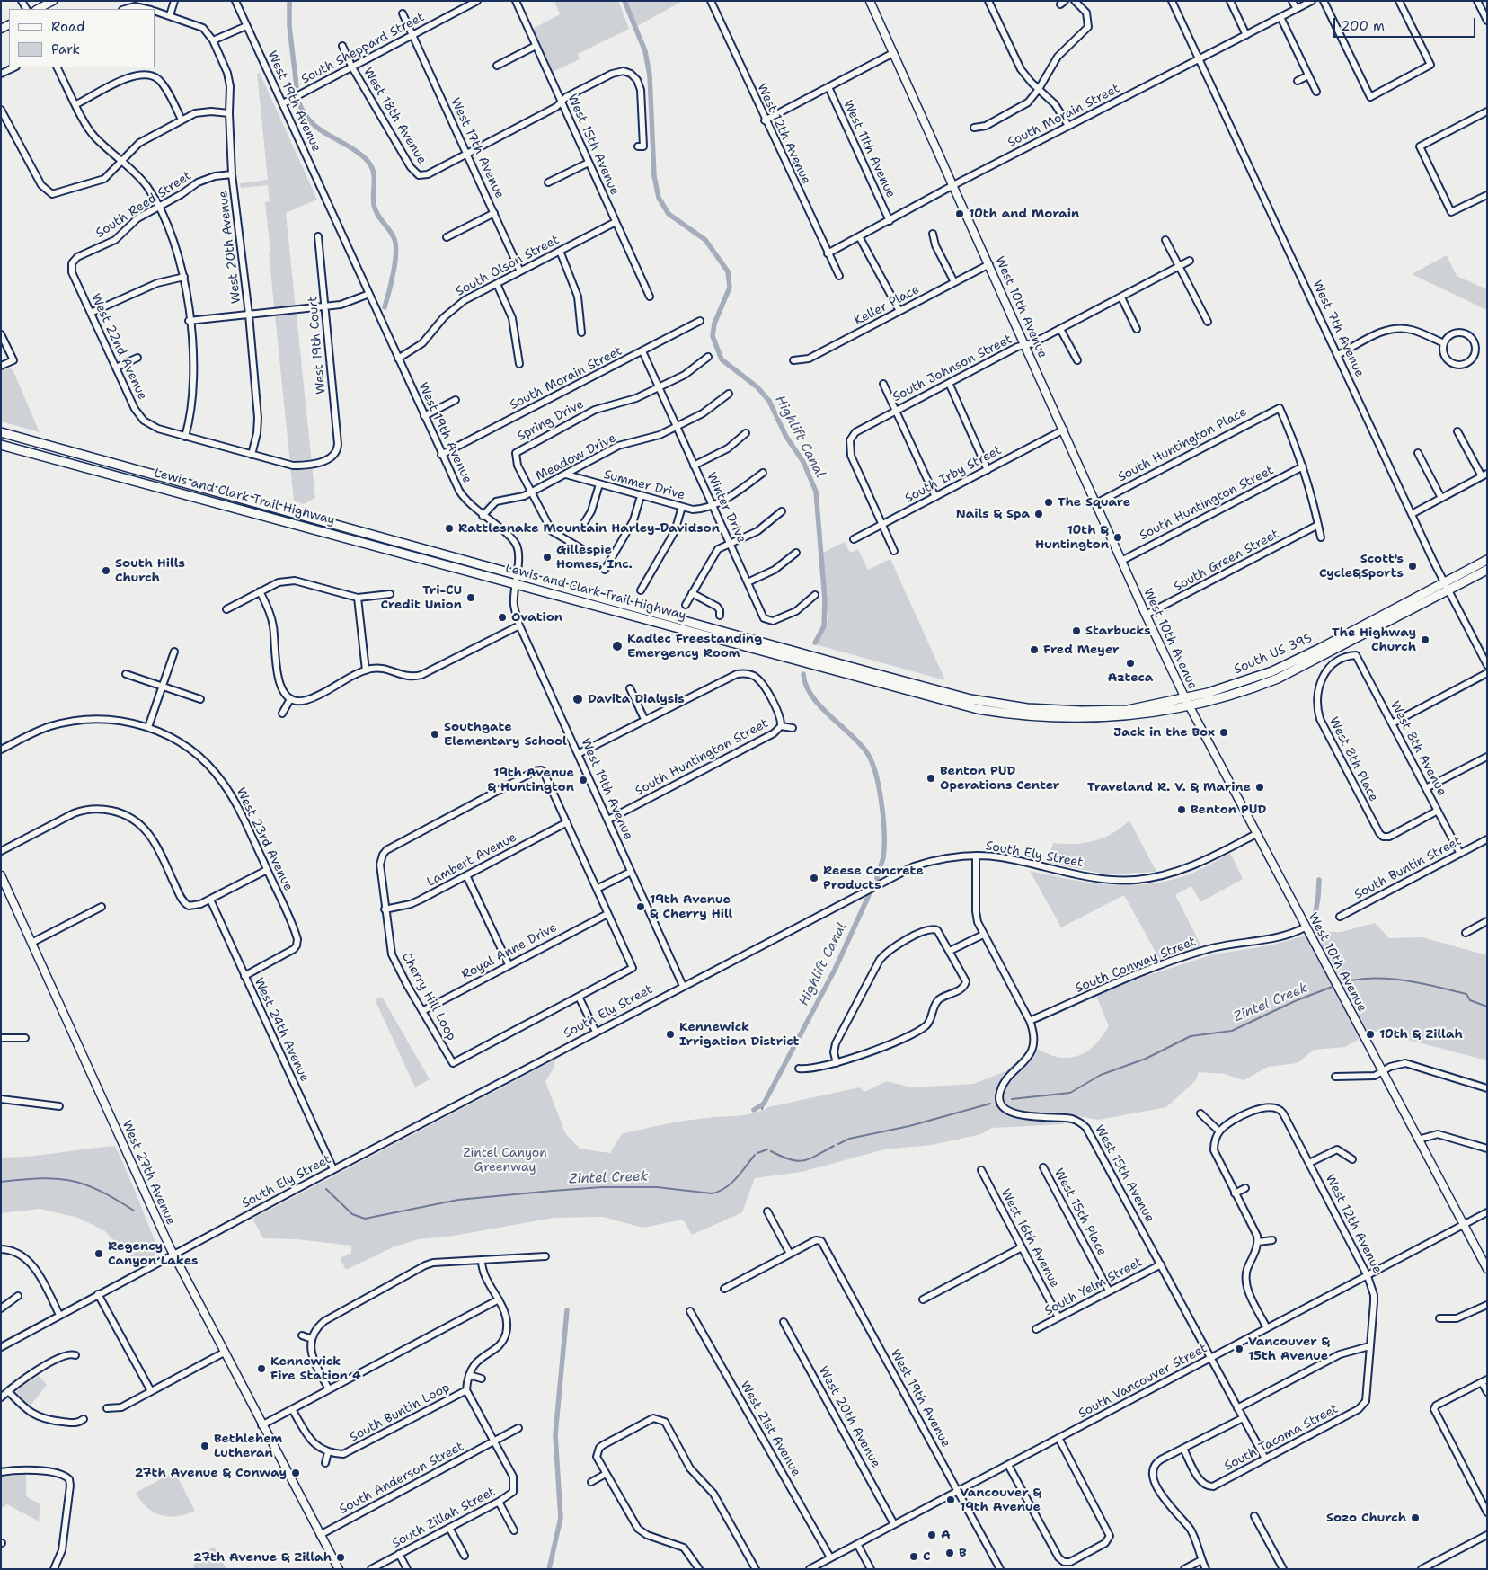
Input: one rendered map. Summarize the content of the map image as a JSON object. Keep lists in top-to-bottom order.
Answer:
{
  "streets": {
    "highway": ["Lewis and Clark Trail Highway", "South US 395"],
    "main road": ["West 10th Avenue", "West 27th Avenue"],
    "street": [
      "South Sheppard Street",
      "West 19th Avenue",
      "West 18th Avenue",
      "South Morain Street",
      "West 12th Avenue",
      "West 15th Avenue",
      "West 17th Avenue",
      "West 11th Avenue",
      "South Reed Street",
      "West 20th Avenue",
      "South Olson Street",
      "Keller Place",
      "West 7th Avenue",
      "West 19th Court",
      "West 22nd Avenue",
      "South Johnson Street",
      "Spring Drive",
      "South Huntington Place",
      "Meadow Drive",
      "South Irby Street",
      "Summer Drive",
      "South Huntington Street",
      "Winter Drive",
      "South Green Street",
      "West 8th Avenue",
      "West 8th Place",
      "West 23rd Avenue",
      "South Ely Street",
      "Lambert Avenue",
      "South Buntin Street",
      "Royal Anne Drive",
      "South Conway Street",
      "Cherry Hill Loop",
      "West 24th Avenue",
      "West 15th Place",
      "West 16th Avenue",
      "South Yelm Street",
      "South Vancouver Street",
      "South Buntin Loop",
      "West 21st Avenue",
      "South Tacoma Street",
      "South Anderson Street",
      "South Zillah Street"
    ]
  },
  "crossings": [
    ["South Sheppard Street", "West 19th Avenue"],
    ["South Sheppard Street", "West 18th Avenue"],
    ["South Sheppard Street", "West 17th Avenue"],
    ["West 19th Avenue", "South Morain Street"],
    ["West 19th Avenue", "South Olson Street"],
    ["West 19th Avenue", "Meadow Drive"],
    ["West 19th Avenue", "Lewis and Clark Trail Highway"],
    ["West 19th Avenue", "South Huntington Street"],
    ["West 19th Avenue", "South Ely Street"],
    ["West 19th Avenue", "South Vancouver Street"],
    ["West 18th Avenue", "West 17th Avenue"],
    ["South Morain Street", "West 12th Avenue"],
    ["South Morain Street", "West 11th Avenue"],
    ["South Morain Street", "West 10th Avenue"],
    ["South Morain Street", "West 7th Avenue"],
    ["South Morain Street", "Winter Drive"],
    ["West 12th Avenue", "South Vancouver Street"],
    ["West 12th Avenue", "South Tacoma Street"],
    ["West 15th Avenue", "South Olson Street"],
    ["West 15th Avenue", "South Ely Street"],
    ["West 15th Avenue", "South Conway Street"],
    ["West 15th Avenue", "South Yelm Street"],
    ["West 15th Avenue", "South Vancouver Street"],
    ["West 15th Avenue", "South Tacoma Street"],
    ["West 17th Avenue", "South Olson Street"],
    ["South Reed Street", "West 20th Avenue"],
    ["South Reed Street", "West 22nd Avenue"],
    ["West 20th Avenue", "West 22nd Avenue"],
    ["West 20th Avenue", "South Vancouver Street"],
    ["Keller Place", "West 10th Avenue"],
    ["West 10th Avenue", "South Johnson Street"],
    ["West 10th Avenue", "South Huntington Place"],
    ["West 10th Avenue", "South Irby Street"],
    ["West 10th Avenue", "Lewis and Clark Trail Highway"],
    ["West 10th Avenue", "South Huntington Street"],
    ["West 10th Avenue", "South Green Street"],
    ["West 10th Avenue", "South US 395"],
    ["West 10th Avenue", "South Ely Street"],
    ["West 10th Avenue", "South Conway Street"],
    ["West 10th Avenue", "South Vancouver Street"],
    ["West 7th Avenue", "South US 395"],
    ["West 19th Court", "West 22nd Avenue"],
    ["South Johnson Street", "South Irby Street"],
    ["Spring Drive", "Meadow Drive"],
    ["Spring Drive", "Winter Drive"],
    ["South Huntington Place", "South Huntington Street"],
    ["Meadow Drive", "Summer Drive"],
    ["Meadow Drive", "Winter Drive"],
    ["Summer Drive", "Winter Drive"],
    ["Lewis and Clark Trail Highway", "South US 395"],
    ["West 8th Avenue", "West 8th Place"],
    ["West 8th Avenue", "South Buntin Street"],
    ["West 23rd Avenue", "West 24th Avenue"],
    ["South Ely Street", "West 24th Avenue"],
    ["South Ely Street", "West 27th Avenue"],
    ["Lambert Avenue", "Cherry Hill Loop"],
    ["Royal Anne Drive", "Cherry Hill Loop"],
    ["West 27th Avenue", "South Anderson Street"],
    ["West 15th Place", "South Yelm Street"],
    ["West 16th Avenue", "South Yelm Street"],
    ["South Vancouver Street", "West 21st Avenue"],
    ["South Anderson Street", "South Zillah Street"]
  ],
  "water": ["Highlift Canal", "Zintel Creek"],
  "parks": ["Zintel Canyon Greenway"],
  "places": [
    "10th and Morain",
    "The Square",
    "Nails & Spa",
    "Rattlesnake Mountain Harley-Davidson",
    "10th & Huntington",
    "Gillespie Homes, Inc.",
    "Scott's Cycle&Sports",
    "South Hills Church",
    "Tri-CU Credit Union",
    "Ovation",
    "Starbucks",
    "The Highway Church",
    "Kadlec Freestanding Emergency Room",
    "Fred Meyer",
    "Azteca",
    "Davita Dialysis",
    "Jack in the Box",
    "Southgate Elementary School",
    "Benton PUD Operations Center",
    "19th Avenue & Huntington",
    "Traveland R. V. & Marine",
    "Benton PUD",
    "Reese Concrete Products",
    "19th Avenue & Cherry Hill",
    "Kennewick Irrigation District",
    "10th & Zillah",
    "Regency Canyon Lakes",
    "Vancouver & 15th Avenue",
    "Kennewick Fire Station 4",
    "Bethlehem Lutheran",
    "27th Avenue & Conway",
    "Vancouver & 19th Avenue",
    "Sozo Church",
    "A",
    "B",
    "C",
    "27th Avenue & Zillah"
  ],
  "legend": ["Road", "Park"],
  "scale_bar": "200 m"
}
